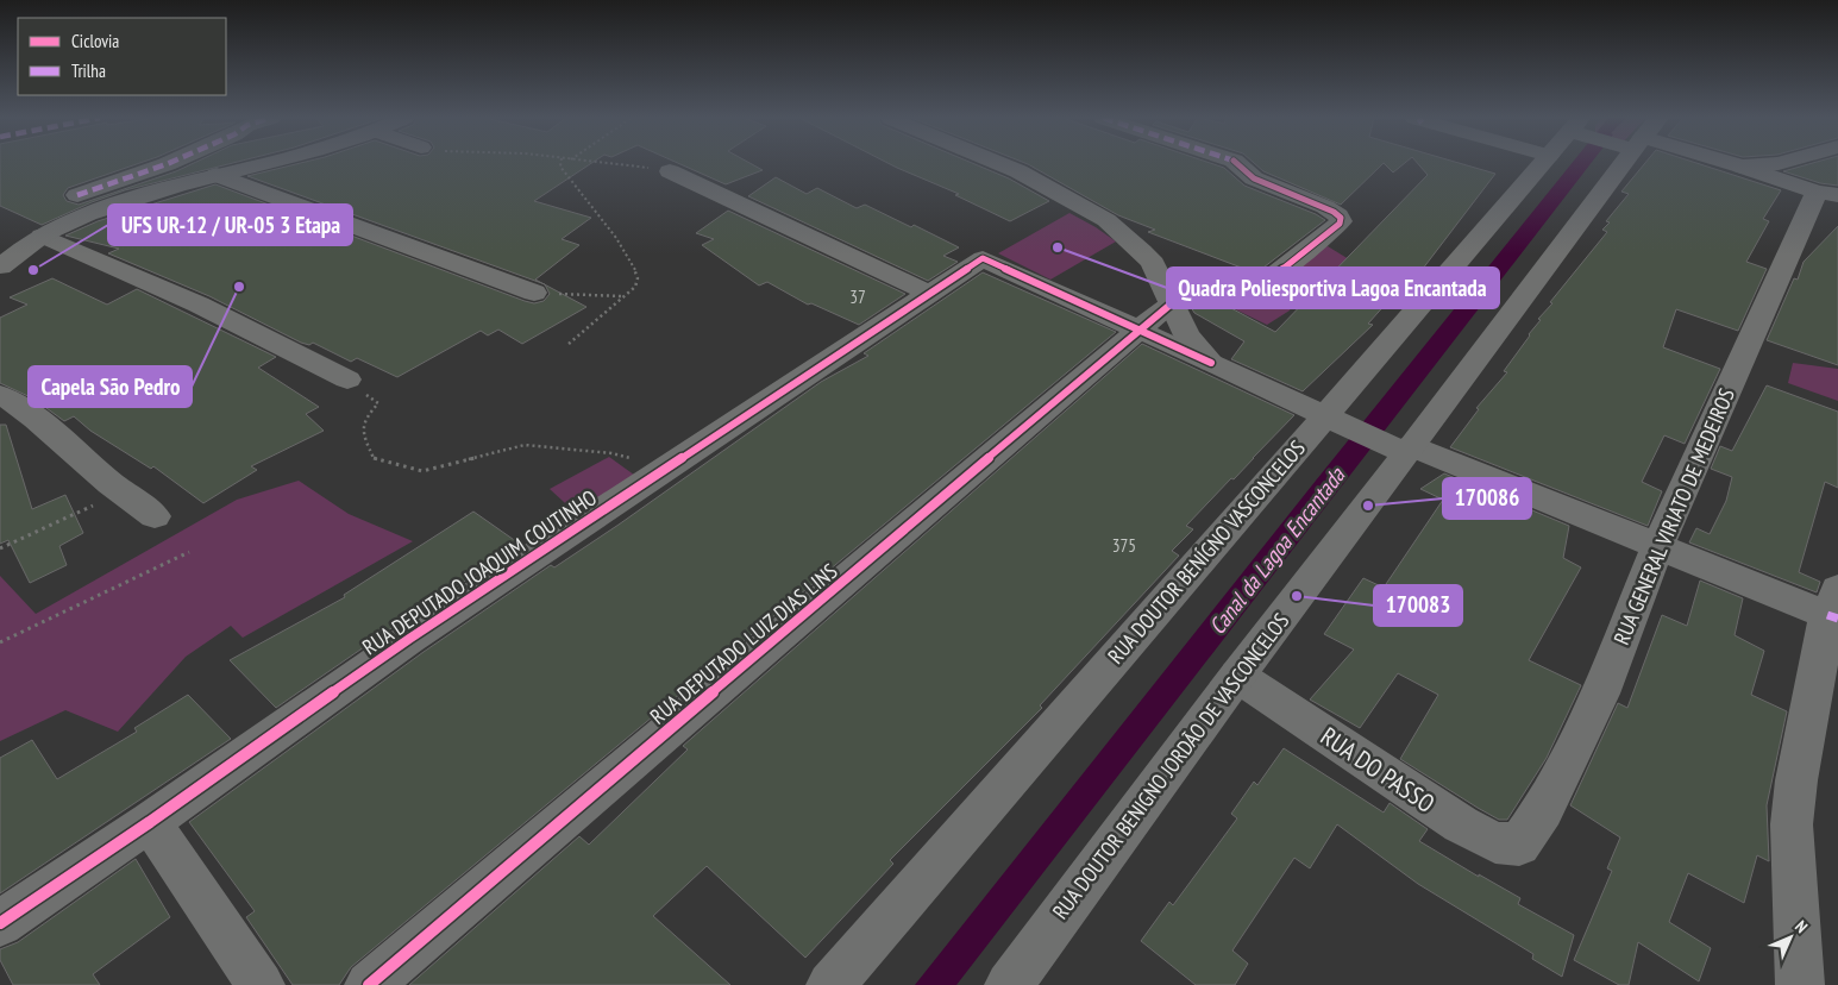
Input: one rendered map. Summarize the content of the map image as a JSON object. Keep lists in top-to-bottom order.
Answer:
{
  "streets": {
    "street": [
      "RUA GENERAL VIRIATO DE MEDEIROS",
      "RUA DOUTOR BENÍGNO VASCONCELOS",
      "RUA DEPUTADO JOAQUIM COUTINHO",
      "RUA DEPUTADO LUIZ DIAS LINS",
      "RUA DOUTOR BENIGNO JORDÃO DE VASCONCELOS",
      "RUA DO PASSO"
    ]
  },
  "crossings": [
    ["RUA GENERAL VIRIATO DE MEDEIROS", "RUA DO PASSO"],
    ["RUA DEPUTADO JOAQUIM COUTINHO", "RUA DEPUTADO LUIZ DIAS LINS"],
    ["RUA DOUTOR BENIGNO JORDÃO DE VASCONCELOS", "RUA DO PASSO"]
  ],
  "water": ["Canal da Lagoa Encantada"],
  "places": [
    "Quadra Poliesportiva Lagoa Encantada",
    "UFS UR-12 / UR-05 3 Etapa",
    "Capela São Pedro",
    "170086",
    "170083"
  ],
  "house_numbers": ["37", "375"],
  "legend": ["Ciclovia", "Trilha"],
  "north": "top right"
}
